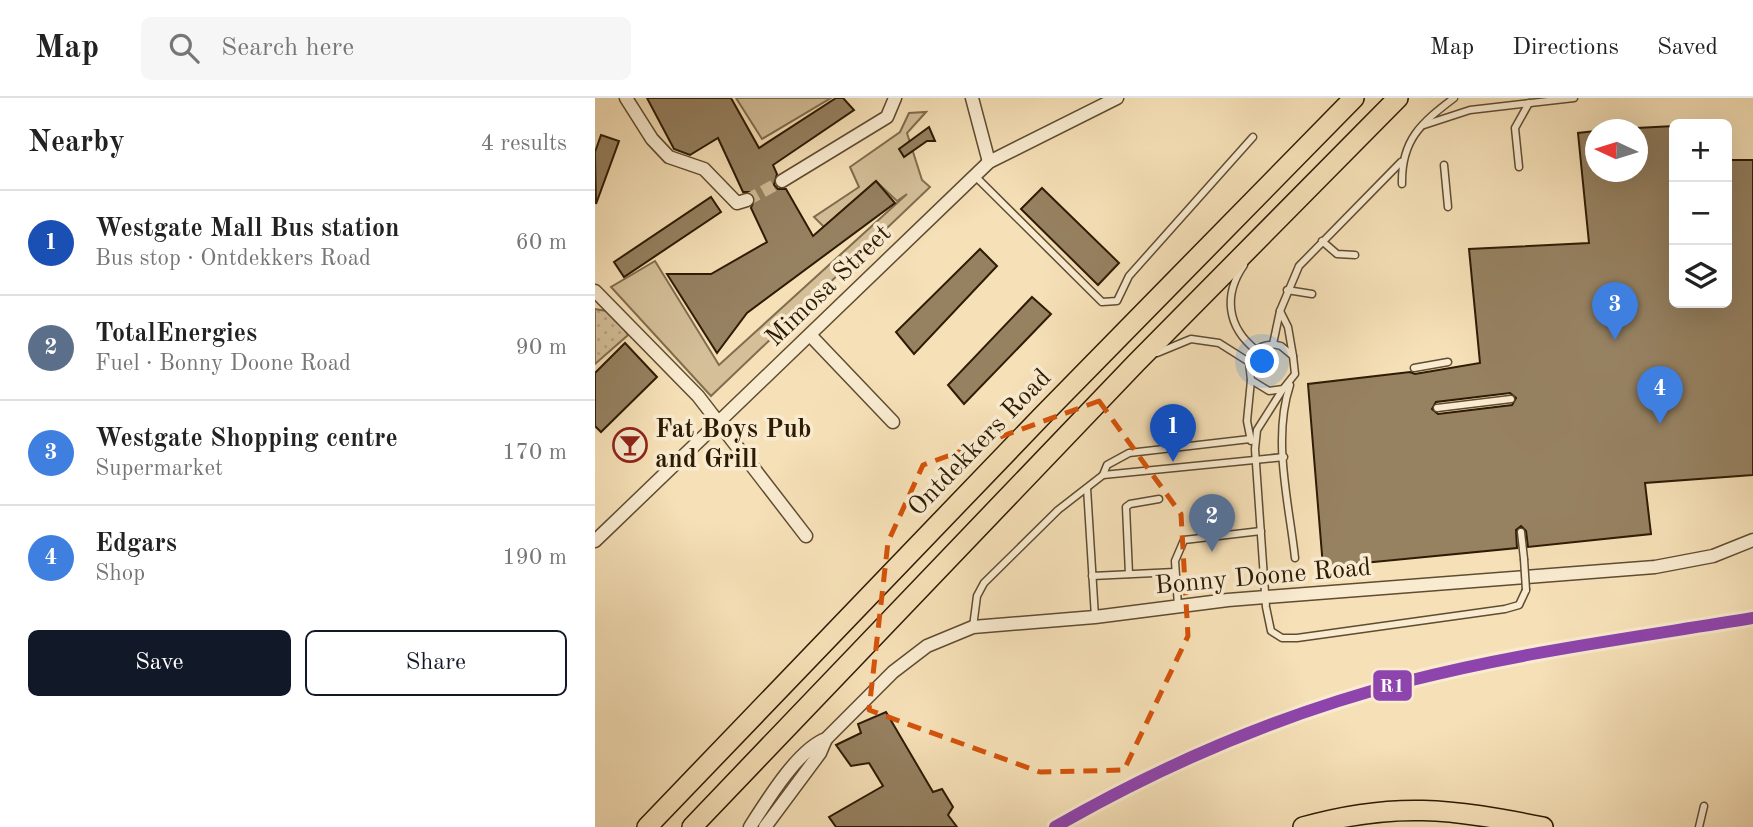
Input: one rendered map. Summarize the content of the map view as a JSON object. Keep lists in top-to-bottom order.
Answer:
{
  "streets": {
    "main road": ["Ontdekkers Road"],
    "street": ["Mimosa Street", "Bonny Doone Road"]
  },
  "places": {
    "bar": ["Fat Boys Pub and Grill"]
  },
  "lines": ["transit line R1"],
  "north": "left",
  "page": {
    "header": "Map",
    "search": "Search here",
    "nav": ["Map", "Directions", "Saved"],
    "heading": ["Nearby", "4 results"],
    "map_buttons": ["+", "−"],
    "list": [
      {
        "mark": "1",
        "name": "Westgate Mall Bus station",
        "note": "Bus stop · Ontdekkers Road",
        "value": "60 m"
      },
      {
        "mark": "2",
        "name": "TotalEnergies",
        "note": "Fuel · Bonny Doone Road",
        "value": "90 m"
      },
      {
        "mark": "3",
        "name": "Westgate Shopping centre",
        "note": "Supermarket",
        "value": "170 m"
      },
      {
        "mark": "4",
        "name": "Edgars",
        "note": "Shop",
        "value": "190 m"
      }
    ],
    "pins": [
      "3",
      "4",
      "1",
      "2"
    ],
    "buttons": ["Save", "Share"]
  }
}
